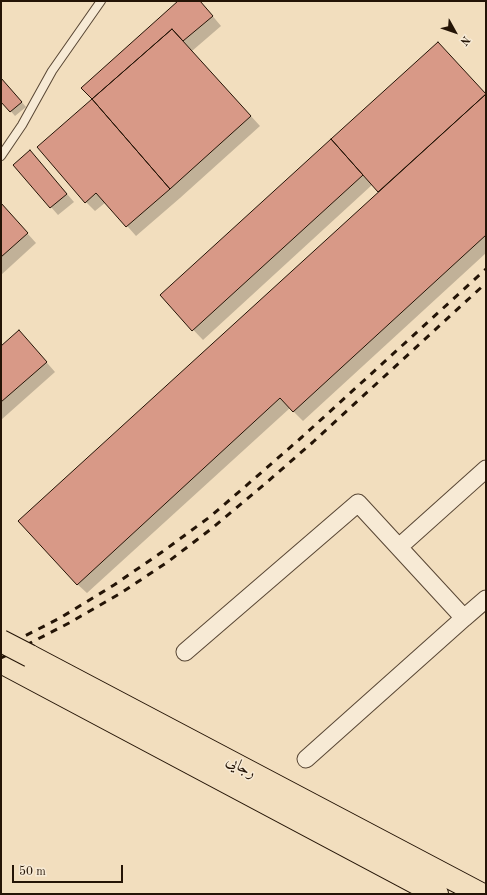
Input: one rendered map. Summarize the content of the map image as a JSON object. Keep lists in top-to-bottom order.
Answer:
{
  "streets": {
    "main road": ["رجایی"]
  },
  "scale_bar": "50 m",
  "north": "bottom right"
}
